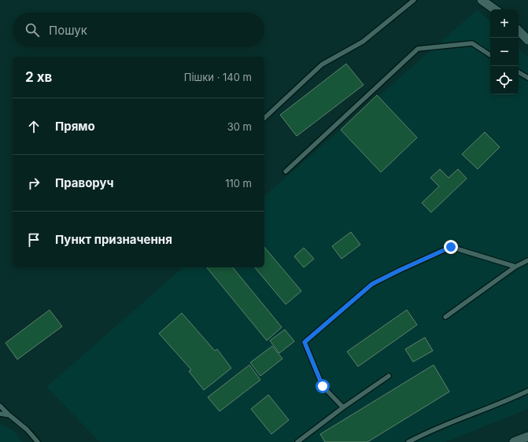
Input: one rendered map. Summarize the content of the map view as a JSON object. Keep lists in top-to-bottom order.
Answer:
{
  "page": {
    "map_buttons": ["+", "−"],
    "search": "Пошук",
    "heading": ["2 хв", "Пішки · 140 m"],
    "list": [
      ["Прямо", "30 m"],
      ["Праворуч", "110 m"],
      "Пункт призначення"
    ]
  }
}
